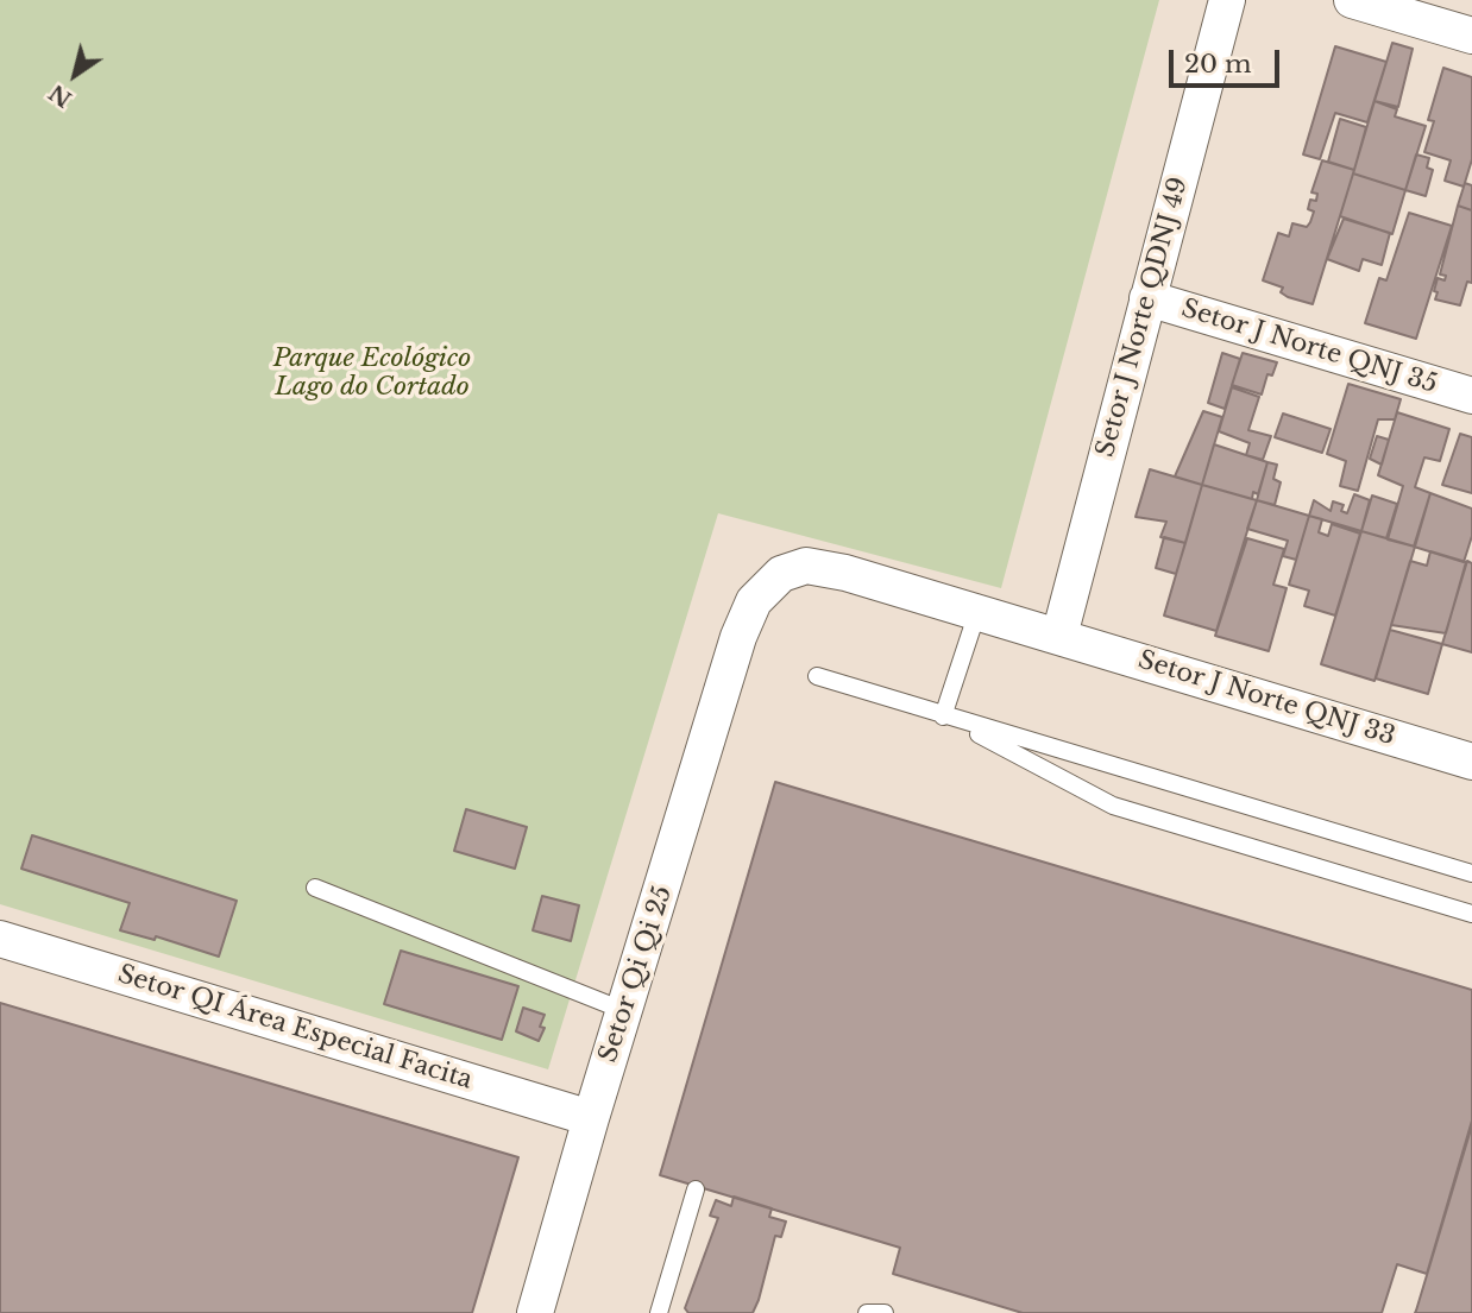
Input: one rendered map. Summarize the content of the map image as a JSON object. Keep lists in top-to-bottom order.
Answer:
{
  "streets": {
    "street": [
      "Setor J Norte QDNJ 49",
      "Setor J Norte QNJ 35",
      "Setor J Norte QNJ 33",
      "Setor Qi Qi 25",
      "Setor QI Área Especial Facita"
    ]
  },
  "crossings": [
    ["Setor J Norte QDNJ 49", "Setor J Norte QNJ 35"],
    ["Setor J Norte QDNJ 49", "Setor J Norte QNJ 33"],
    ["Setor J Norte QNJ 33", "Setor Qi Qi 25"],
    ["Setor Qi Qi 25", "Setor QI Área Especial Facita"]
  ],
  "parks": ["Parque Ecológico Lago do Cortado"],
  "scale_bar": "20 m",
  "north": "bottom left"
}
